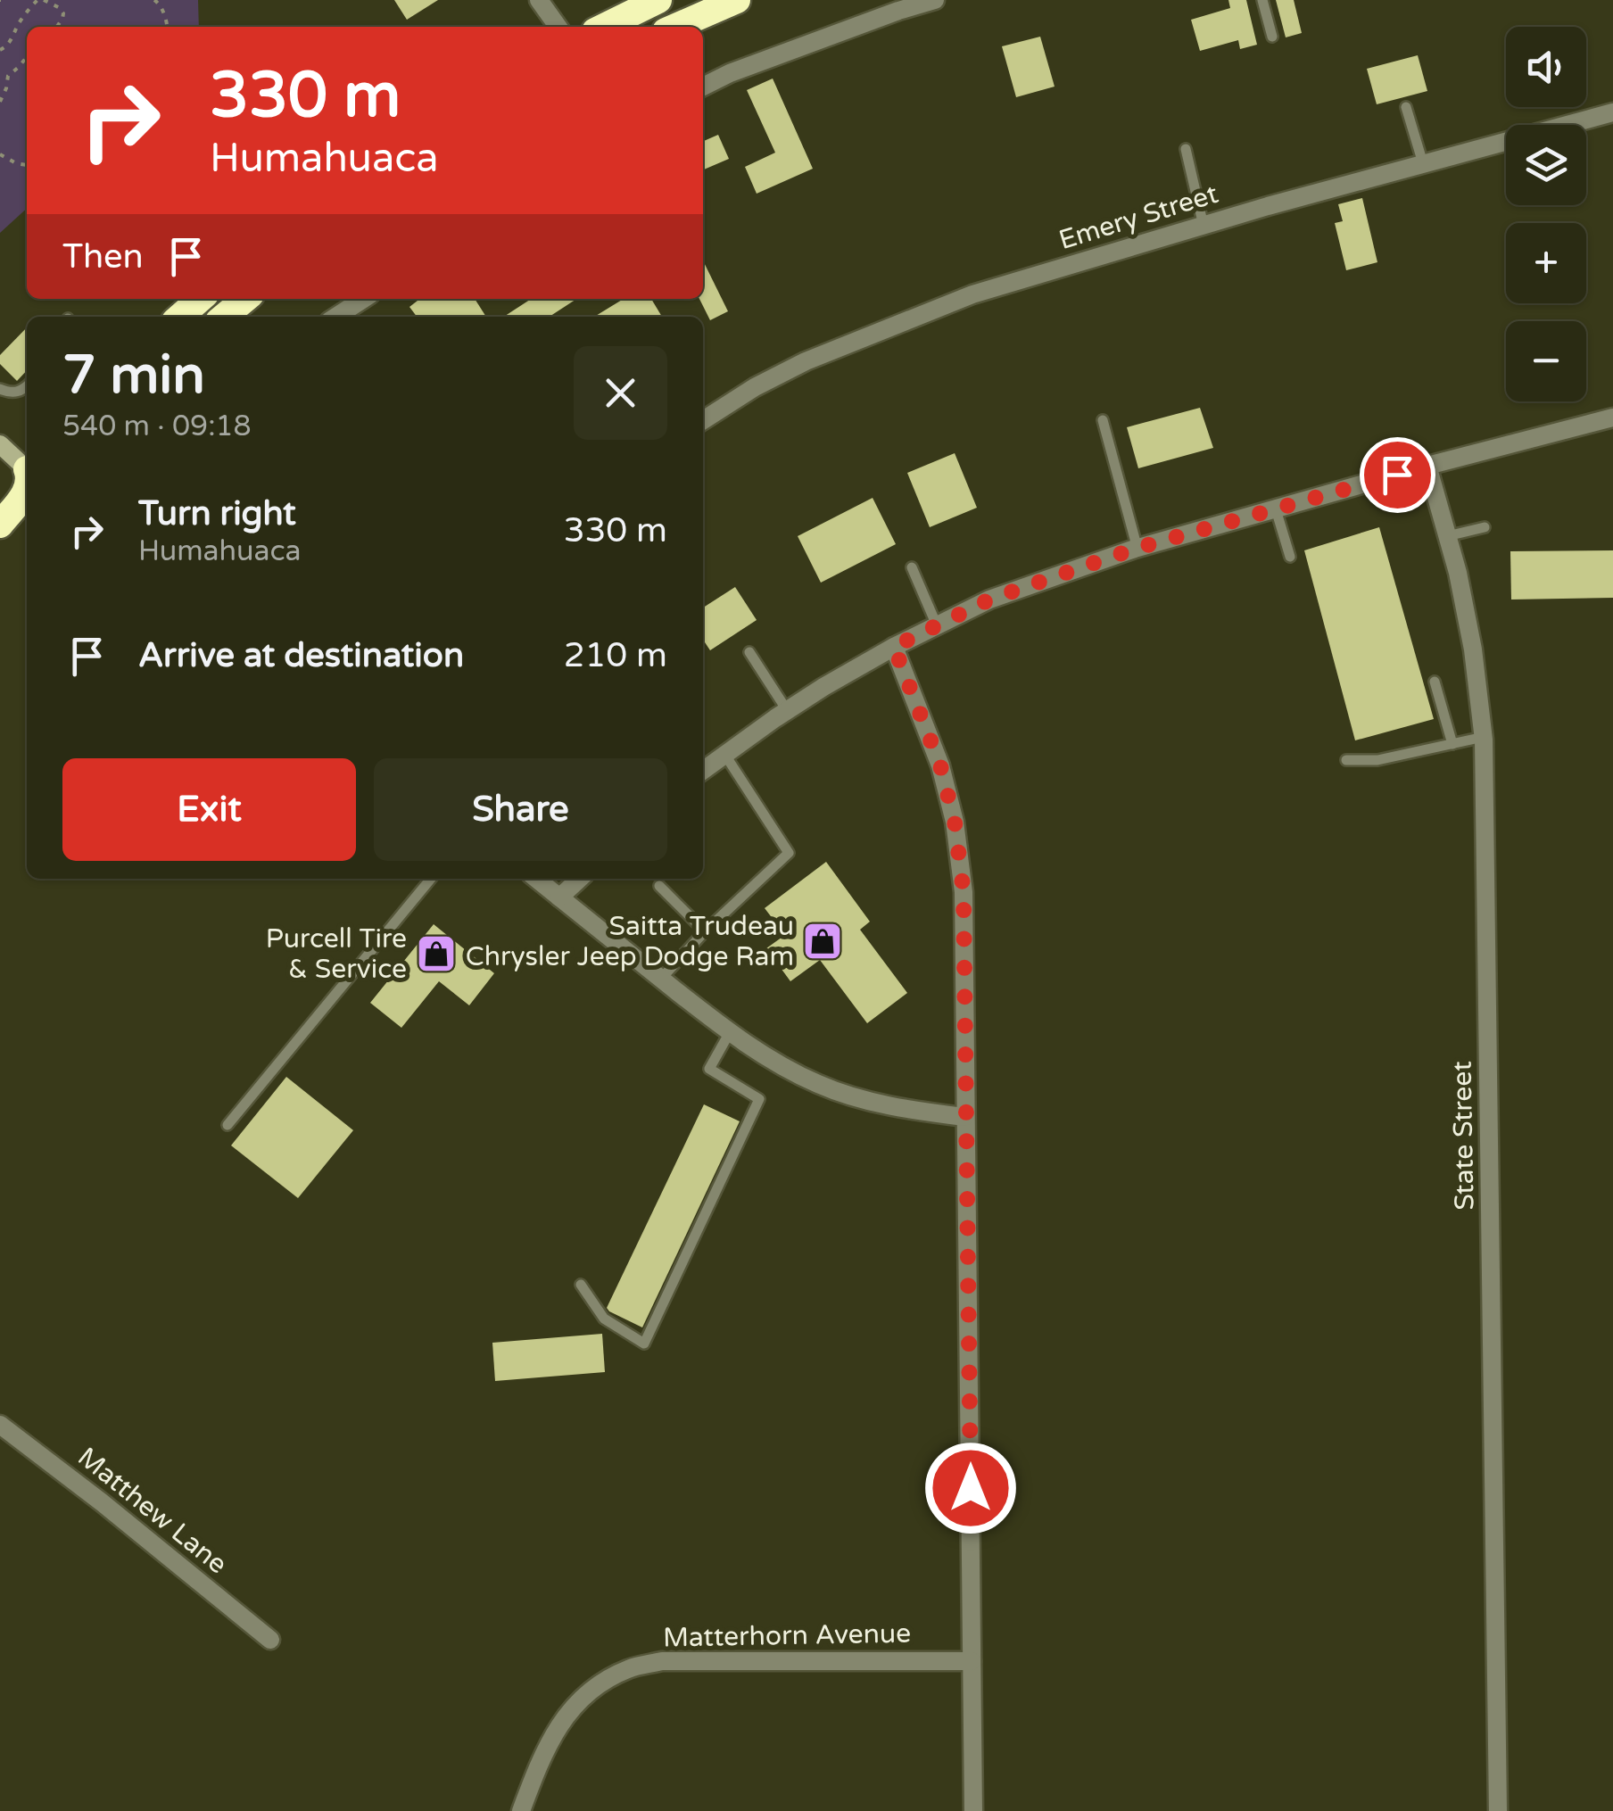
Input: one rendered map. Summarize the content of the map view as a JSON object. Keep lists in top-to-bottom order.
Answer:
{
  "streets": {
    "street": [
      "Emery Street",
      "State Street",
      "Matthew Lane",
      "Matterhorn Avenue"
    ]
  },
  "places": {
    "shop": ["Saitta Trudeau Chrysler Jeep Dodge Ram", "Purcell Tire & Service"]
  },
  "page": {
    "map_buttons": ["+", "−"],
    "turn": ["330 m", "Humahuaca"],
    "then": "Then",
    "heading": ["7 min", "540 m · 09:18"],
    "list": [
      {
        "name": "Turn right",
        "note": "Humahuaca",
        "value": "330 m"
      },
      {
        "name": "Arrive at destination",
        "value": "210 m"
      }
    ],
    "buttons": ["Exit", "Share"]
  }
}
